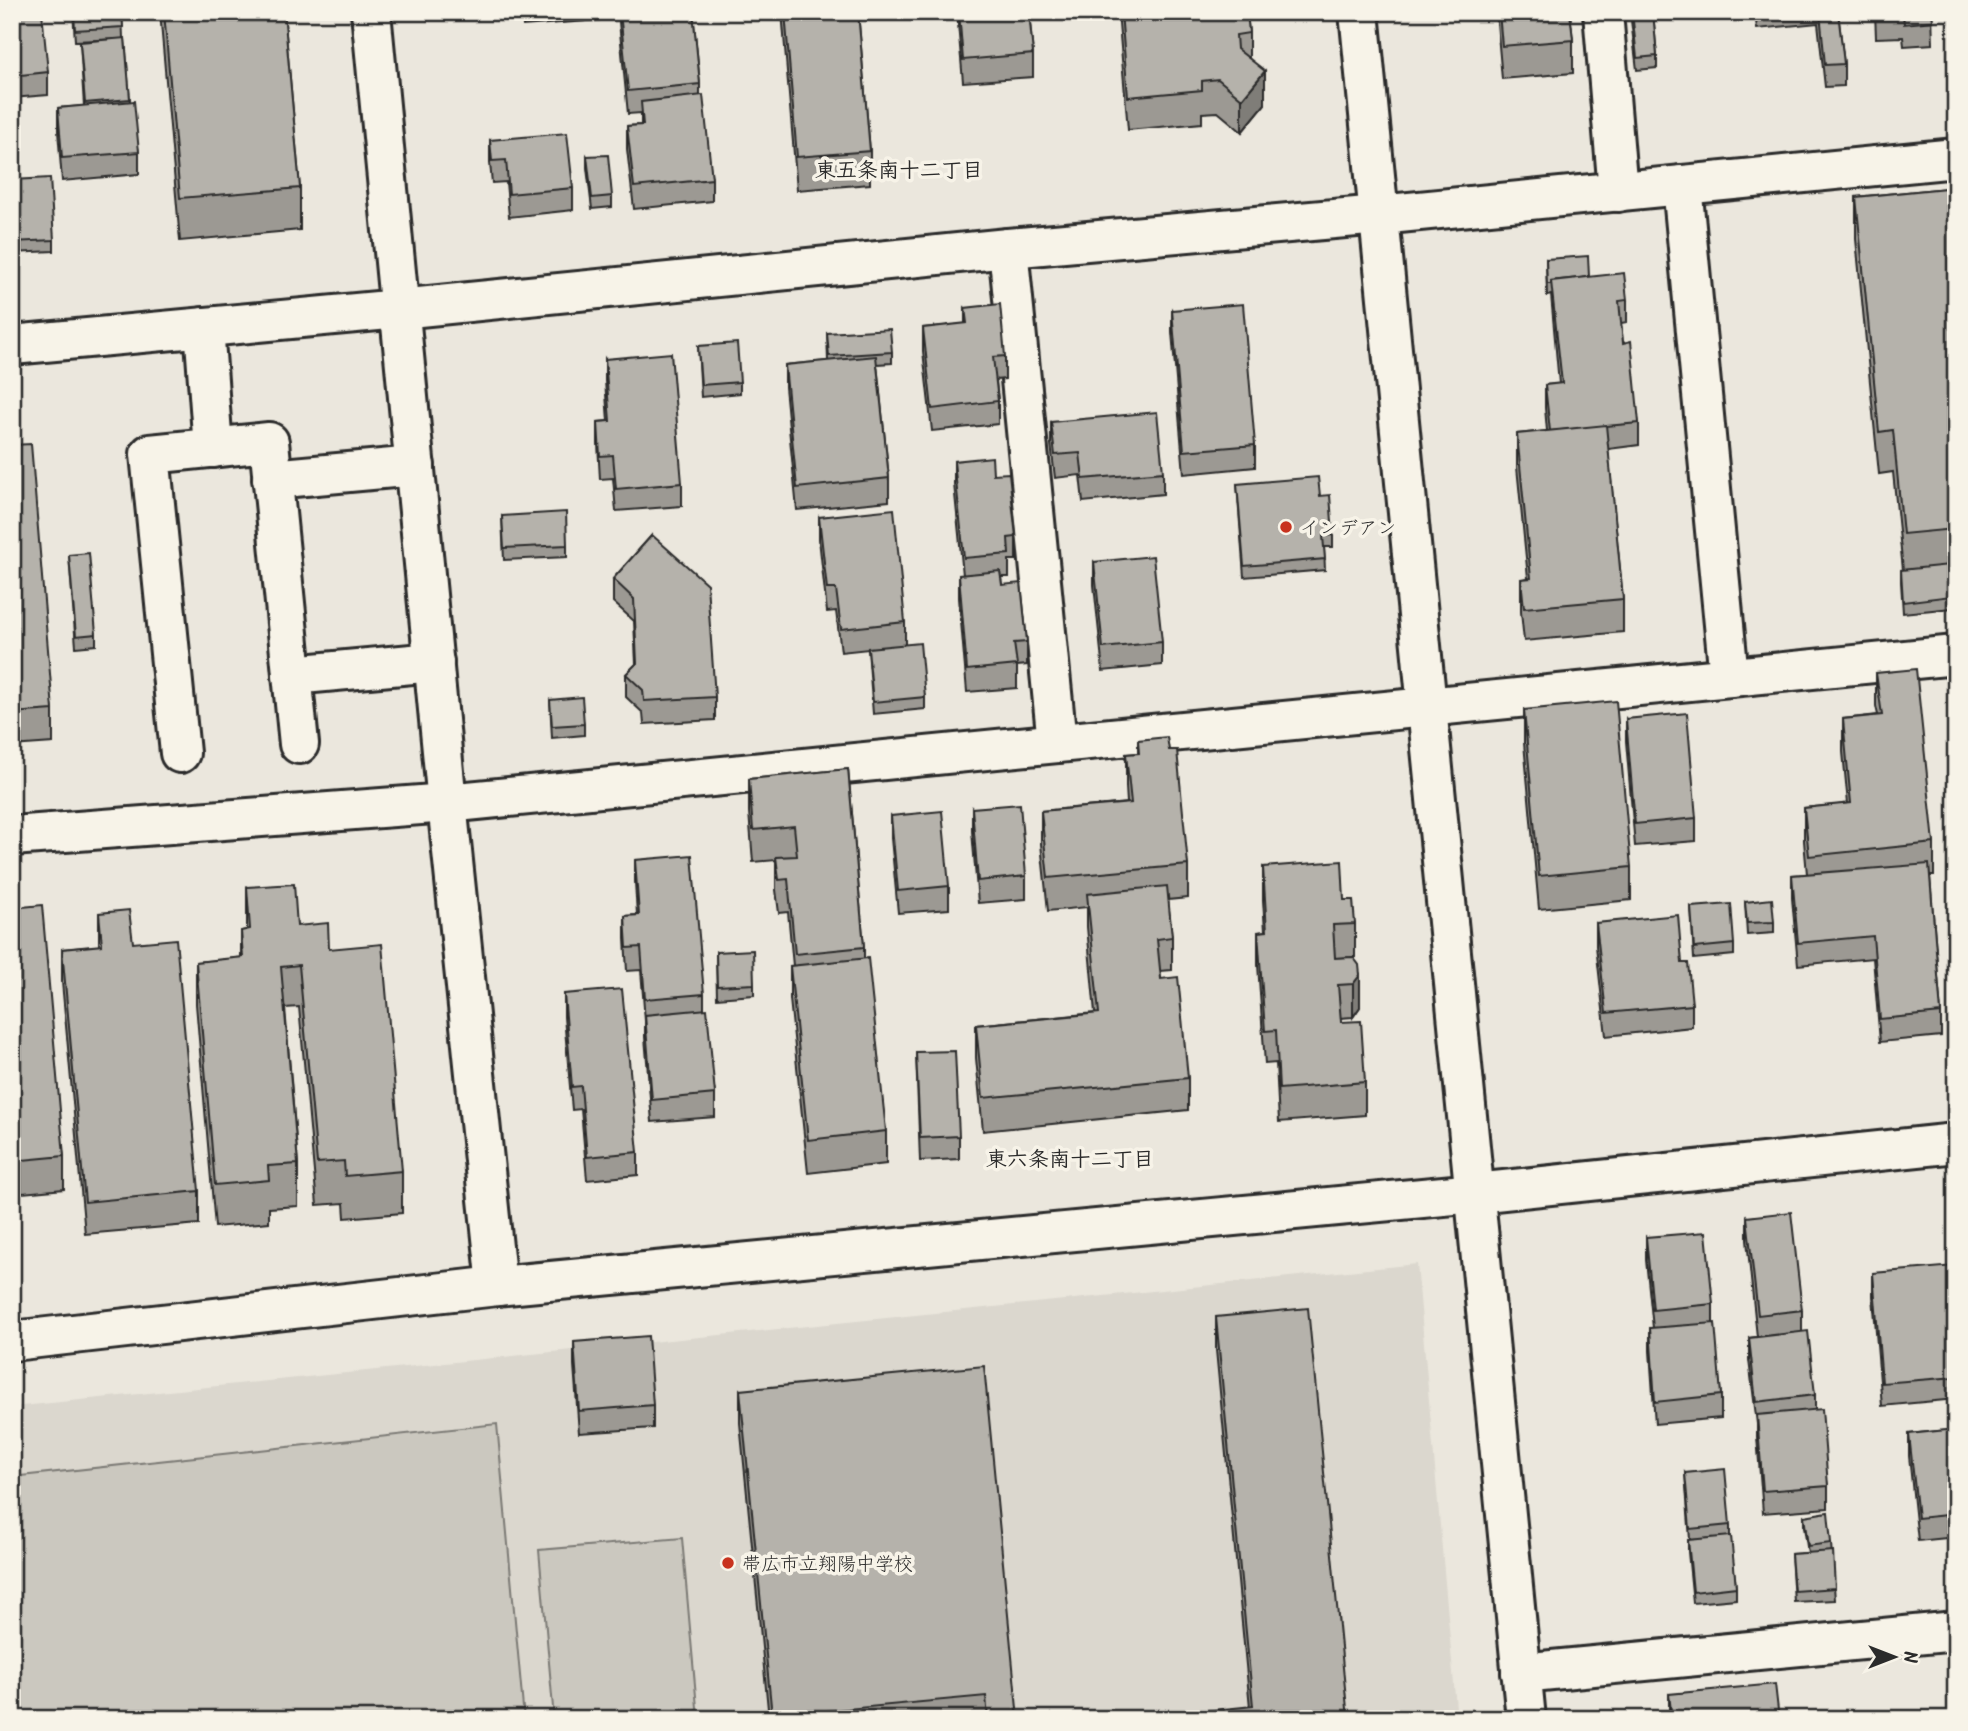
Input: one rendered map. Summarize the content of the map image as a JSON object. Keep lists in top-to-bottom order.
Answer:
{
  "districts": ["東五条南十二丁目", "東六条南十二丁目"],
  "places": ["インデアン", "帯広市立翔陽中学校"],
  "north": "right"
}
